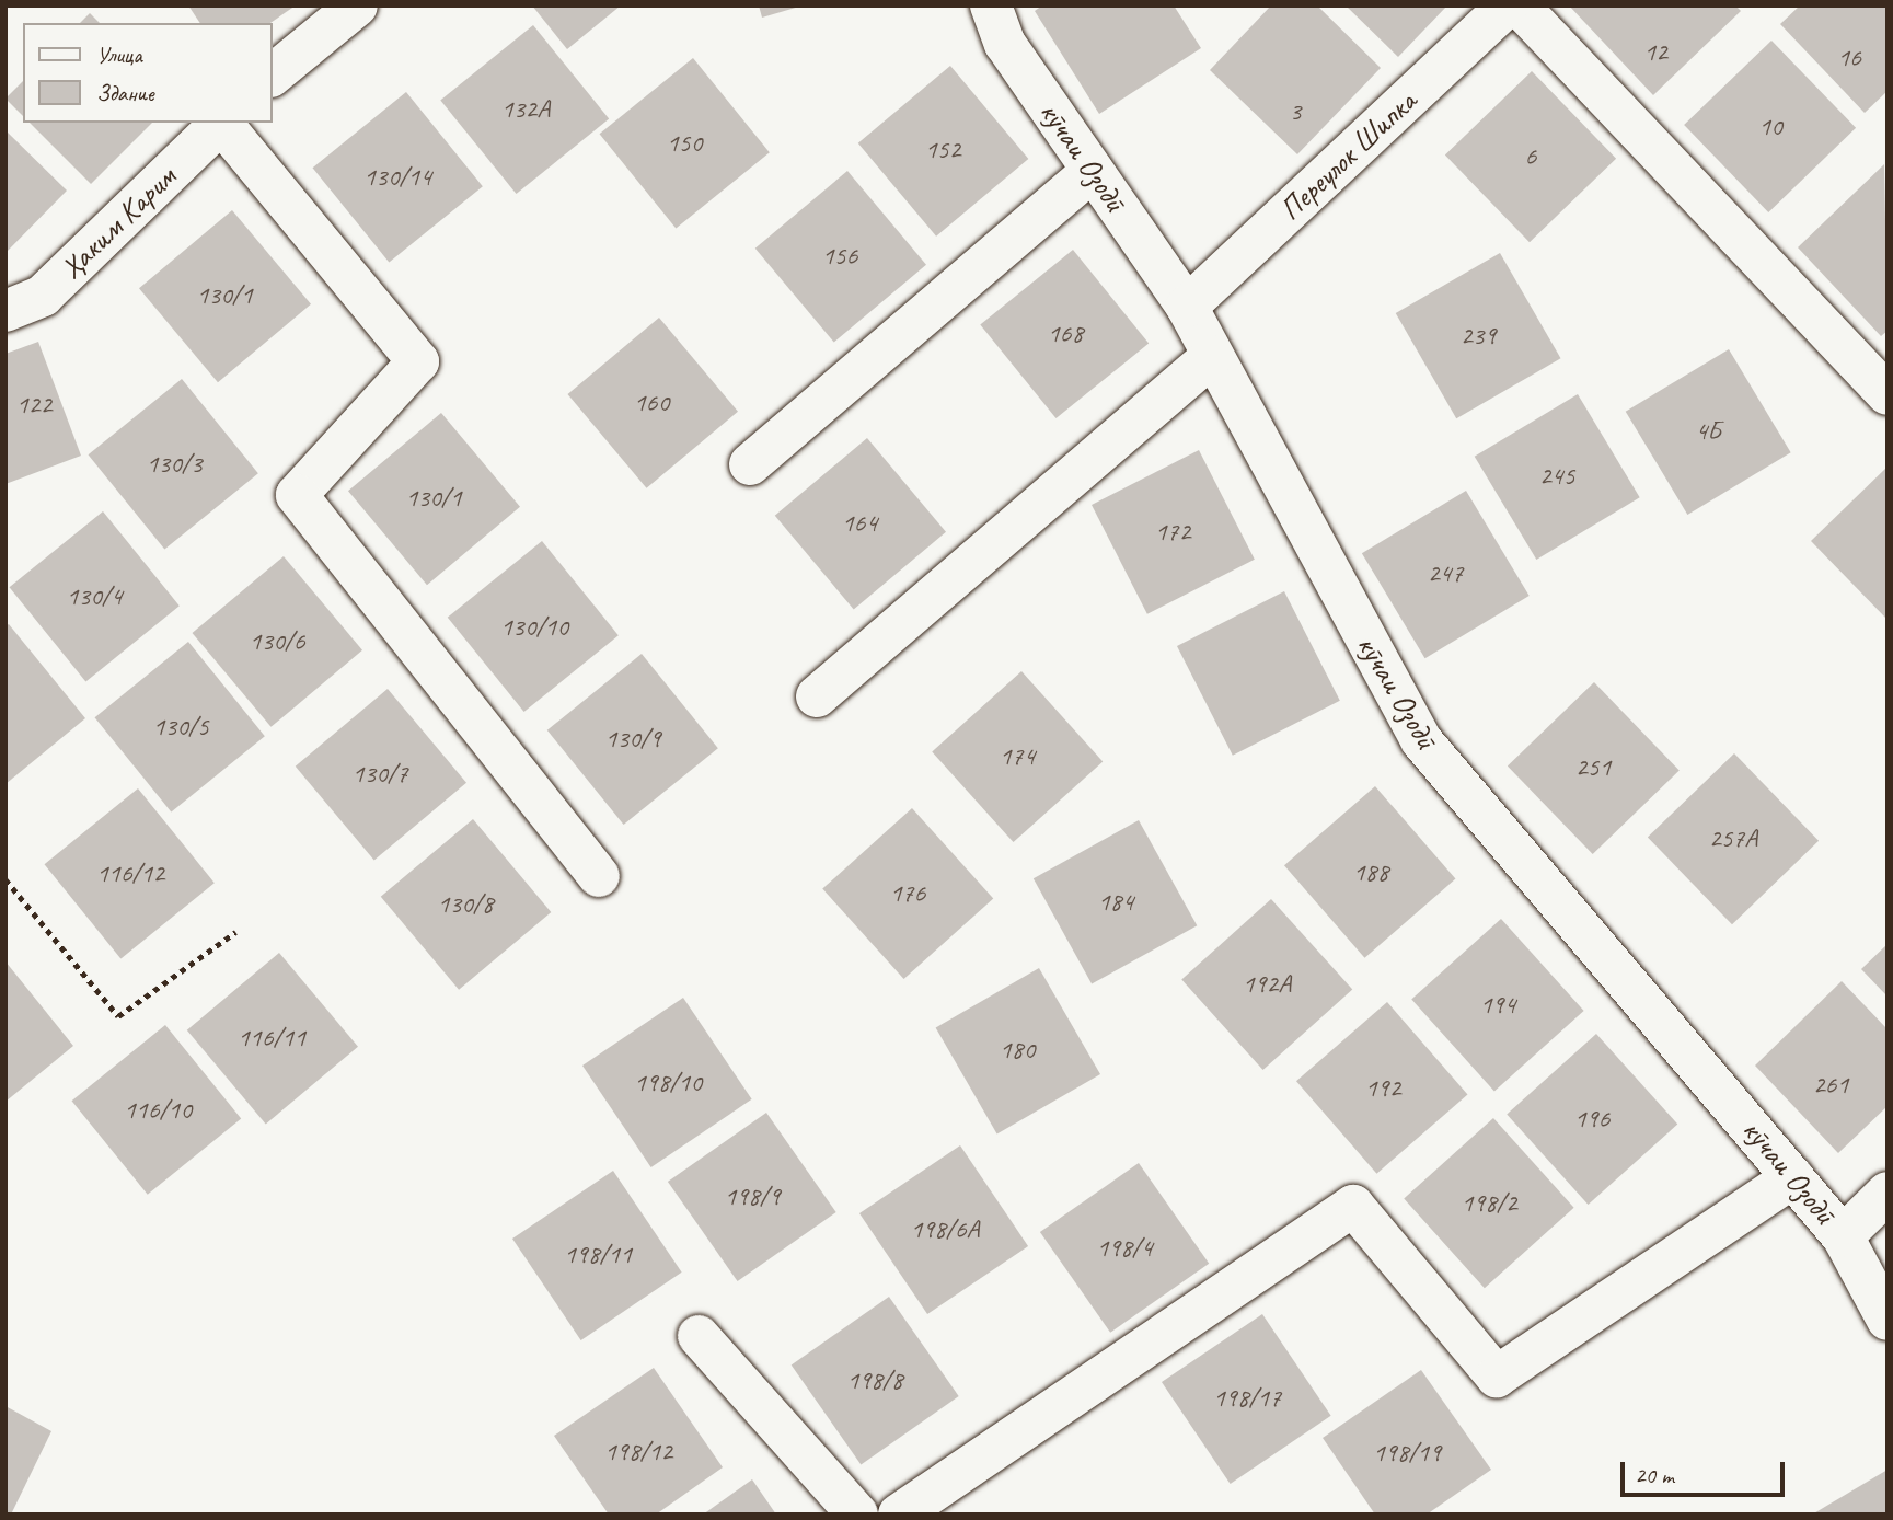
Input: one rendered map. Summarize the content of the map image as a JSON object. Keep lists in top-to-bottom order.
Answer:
{
  "streets": {
    "street": ["Переулок Шипка", "кӯчаи Озодӣ", "Ҳаким Карим"]
  },
  "crossings": [
    ["Переулок Шипка", "кӯчаи Озодӣ"]
  ],
  "house_numbers": [
    "12",
    "16",
    "132А",
    "3",
    "10",
    "150",
    "152",
    "6",
    "130/14",
    "156",
    "130/1",
    "168",
    "239",
    "160",
    "122",
    "4Б",
    "130/3",
    "245",
    "130/1",
    "164",
    "172",
    "247",
    "130/4",
    "130/10",
    "130/6",
    "130/5",
    "130/9",
    "174",
    "251",
    "130/7",
    "257А",
    "188",
    "116/12",
    "176",
    "184",
    "130/8",
    "192А",
    "194",
    "116/11",
    "180",
    "198/10",
    "261",
    "192",
    "116/10",
    "196",
    "198/9",
    "198/2",
    "198/6А",
    "198/4",
    "198/11",
    "198/8",
    "198/17",
    "198/12",
    "198/19"
  ],
  "legend": ["Улица", "Здание"],
  "scale_bar": "20 m"
}
